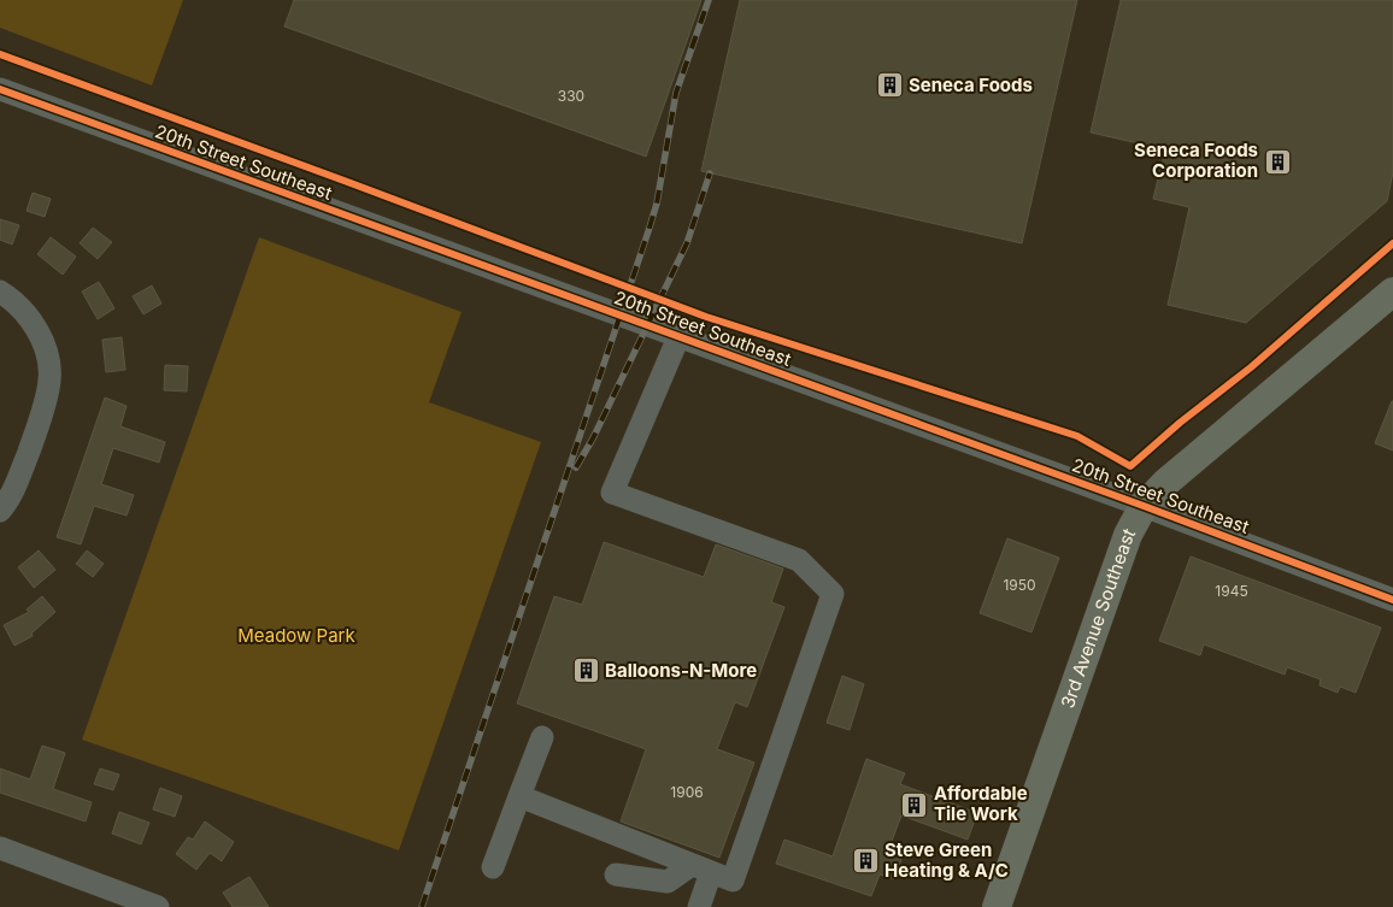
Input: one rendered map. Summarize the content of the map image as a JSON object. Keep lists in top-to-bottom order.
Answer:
{
  "streets": {
    "main road": ["3rd Avenue Southeast"],
    "street": ["20th Street Southeast"]
  },
  "crossings": [
    ["20th Street Southeast", "3rd Avenue Southeast"]
  ],
  "parks": ["Meadow Park"],
  "places": {
    "building": [
      "Seneca Foods",
      "Seneca Foods Corporation",
      "Balloons-N-More",
      "Affordable Tile Work",
      "Steve Green Heating & A/C"
    ]
  },
  "house_numbers": [
    "330",
    "1950",
    "1945",
    "1906"
  ]
}
